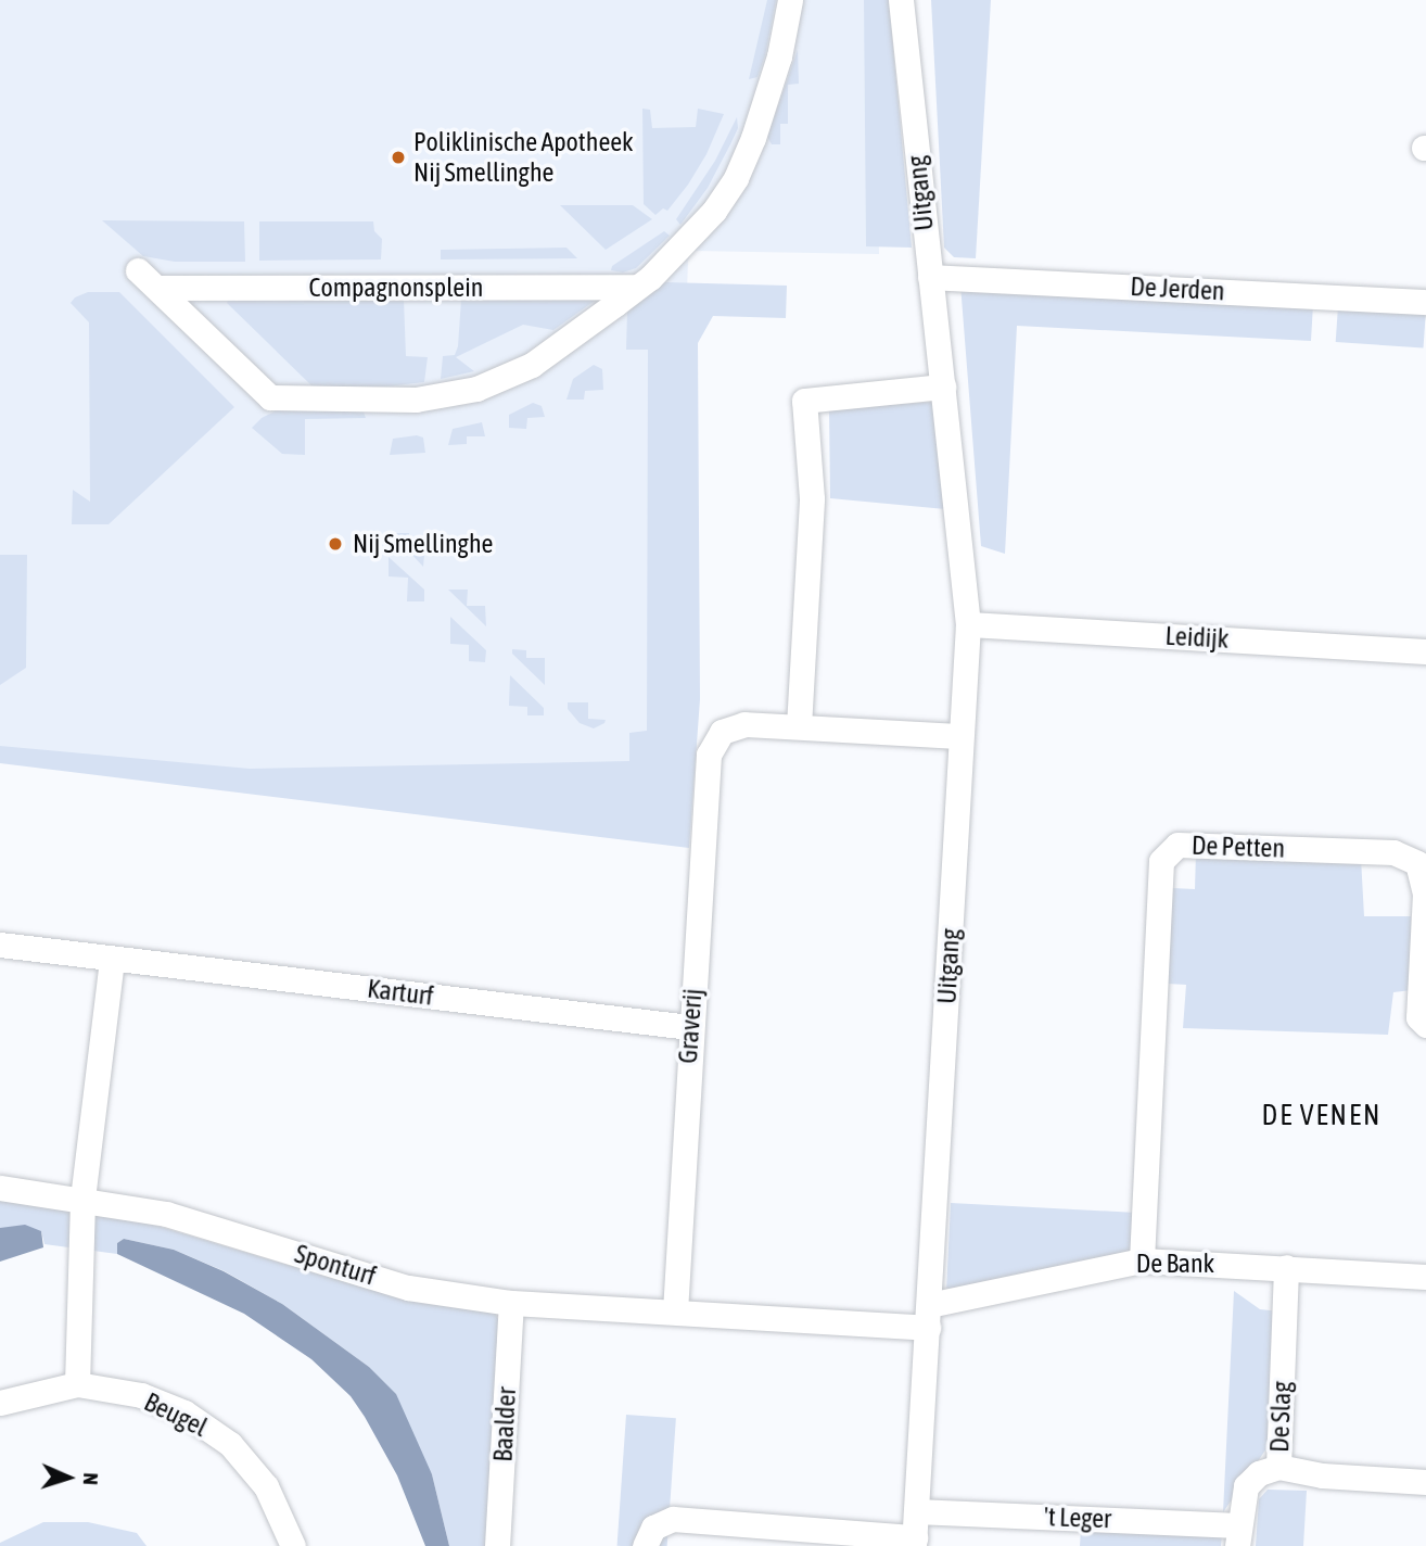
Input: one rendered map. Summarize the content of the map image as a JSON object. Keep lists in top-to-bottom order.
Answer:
{
  "streets": {
    "street": [
      "Uitgang",
      "Compagnonsplein",
      "De Jerden",
      "Leidijk",
      "De Petten",
      "Karturf",
      "Graverij",
      "De Bank",
      "Sponturf",
      "Beugel",
      "De Slag",
      "Baalder",
      "'t Leger"
    ]
  },
  "crossings": [
    ["Uitgang", "De Jerden"],
    ["Uitgang", "Leidijk"],
    ["Uitgang", "Graverij"],
    ["Uitgang", "De Bank"],
    ["Uitgang", "'t Leger"],
    ["De Petten", "De Bank"],
    ["Karturf", "Graverij"],
    ["Graverij", "Sponturf"],
    ["De Bank", "De Slag"],
    ["Sponturf", "Baalder"],
    ["De Slag", "'t Leger"]
  ],
  "districts": ["DE VENEN"],
  "places": ["Poliklinische Apotheek Nij Smellinghe", "Nij Smellinghe"],
  "north": "right"
}
